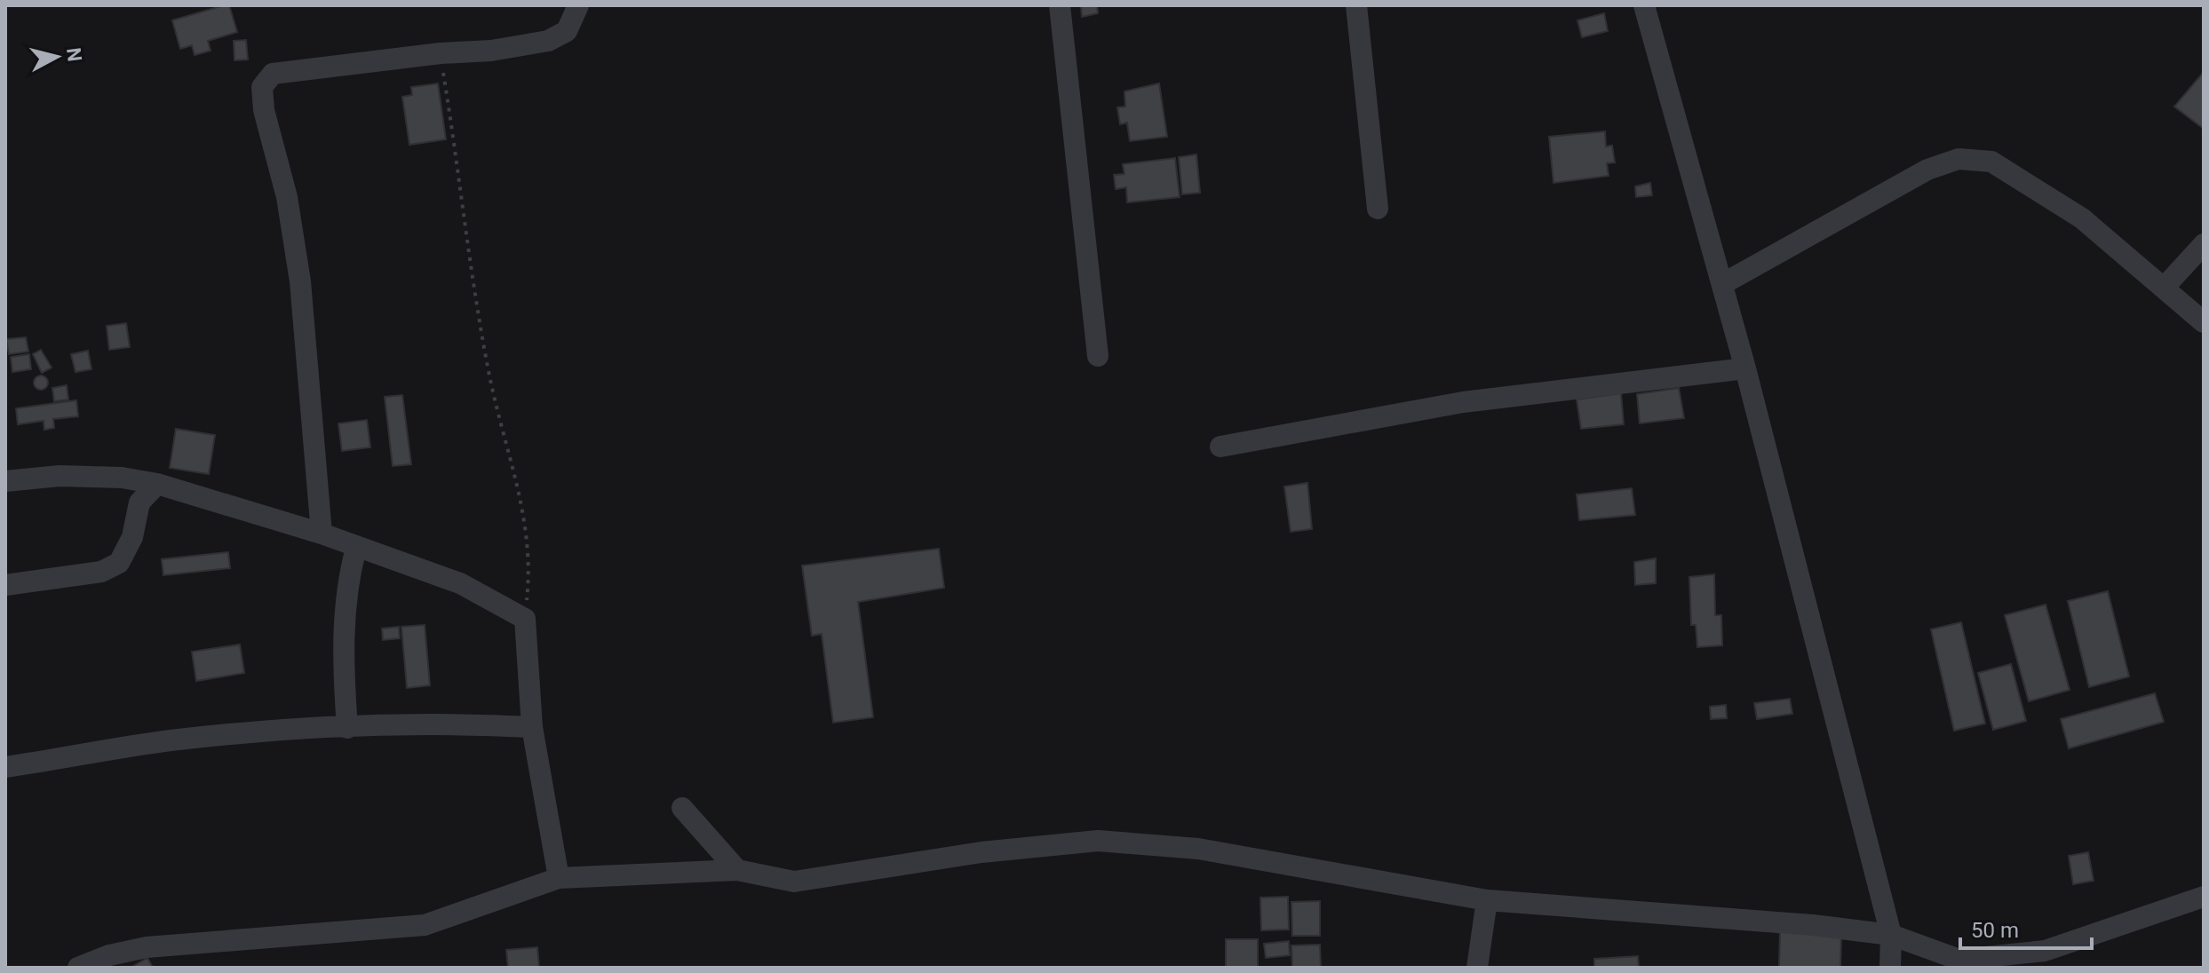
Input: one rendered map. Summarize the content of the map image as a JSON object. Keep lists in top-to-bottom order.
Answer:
{
  "scale_bar": "50 m",
  "north": "right"
}
